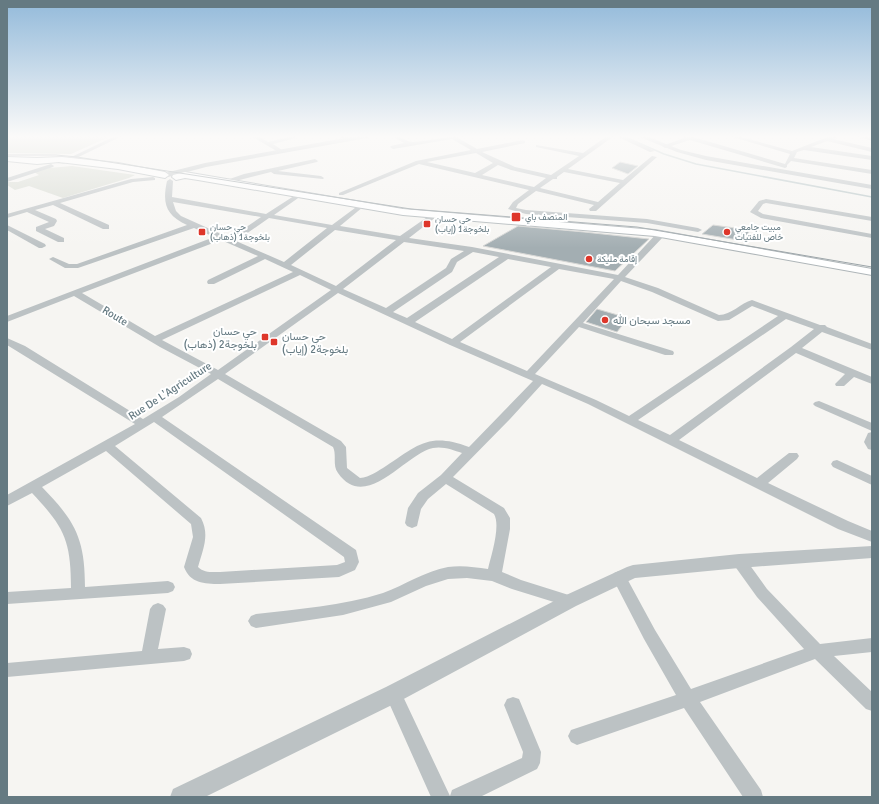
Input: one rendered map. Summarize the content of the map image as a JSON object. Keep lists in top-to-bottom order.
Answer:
{
  "streets": {
    "street": ["Route", "Rue De L'Agriculture"]
  },
  "crossings": [
    ["Route", "Rue De L'Agriculture"]
  ],
  "places": {
    "transit": [
      "المنصف باي",
      "حي حسان بلخوجة1 (إياب)",
      "حي حسان بلخوجة1 (ذهاب)",
      "حي حسان بلخوجة2 (ذهاب)",
      "حي حسان بلخوجة2 (إياب)"
    ],
    "other": ["مبيت جامعي خاص للفتيات", "إقامة مليكة", "مسجد سبحان الله"]
  }
}
